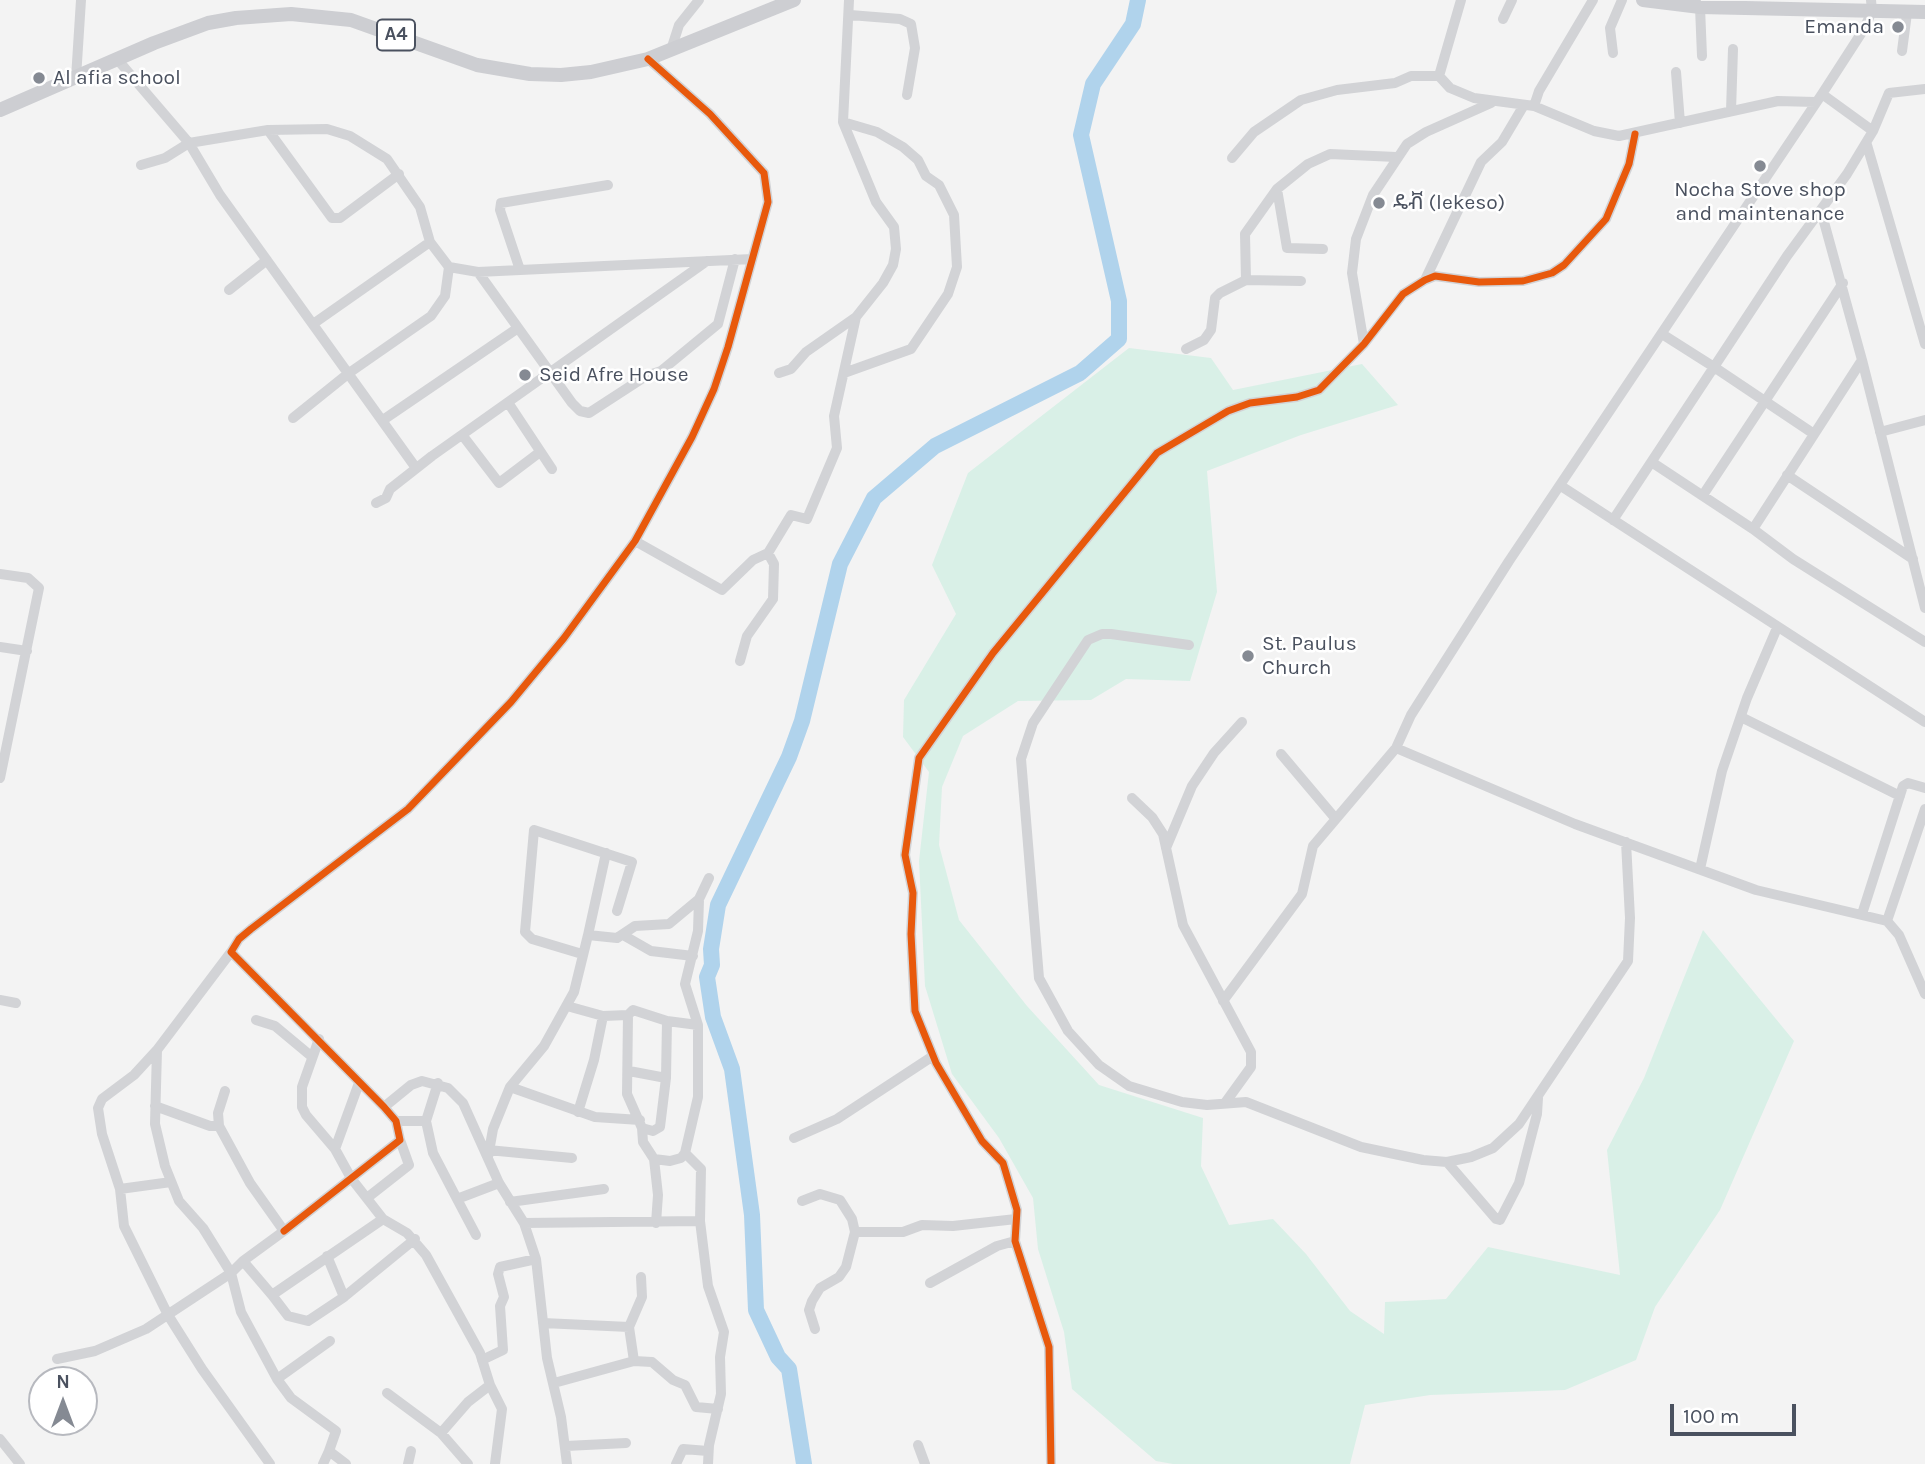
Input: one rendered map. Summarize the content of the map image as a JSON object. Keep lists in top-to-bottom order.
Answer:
{
  "streets": {
    "main road": ["A4"]
  },
  "places": [
    "Emanda",
    "Al afia school",
    "Nocha Stove shop and maintenance",
    "ዴቭ (lekeso)",
    "Seid Afre House",
    "St. Paulus Church"
  ],
  "scale_bar": "100 m",
  "north": "top"
}
